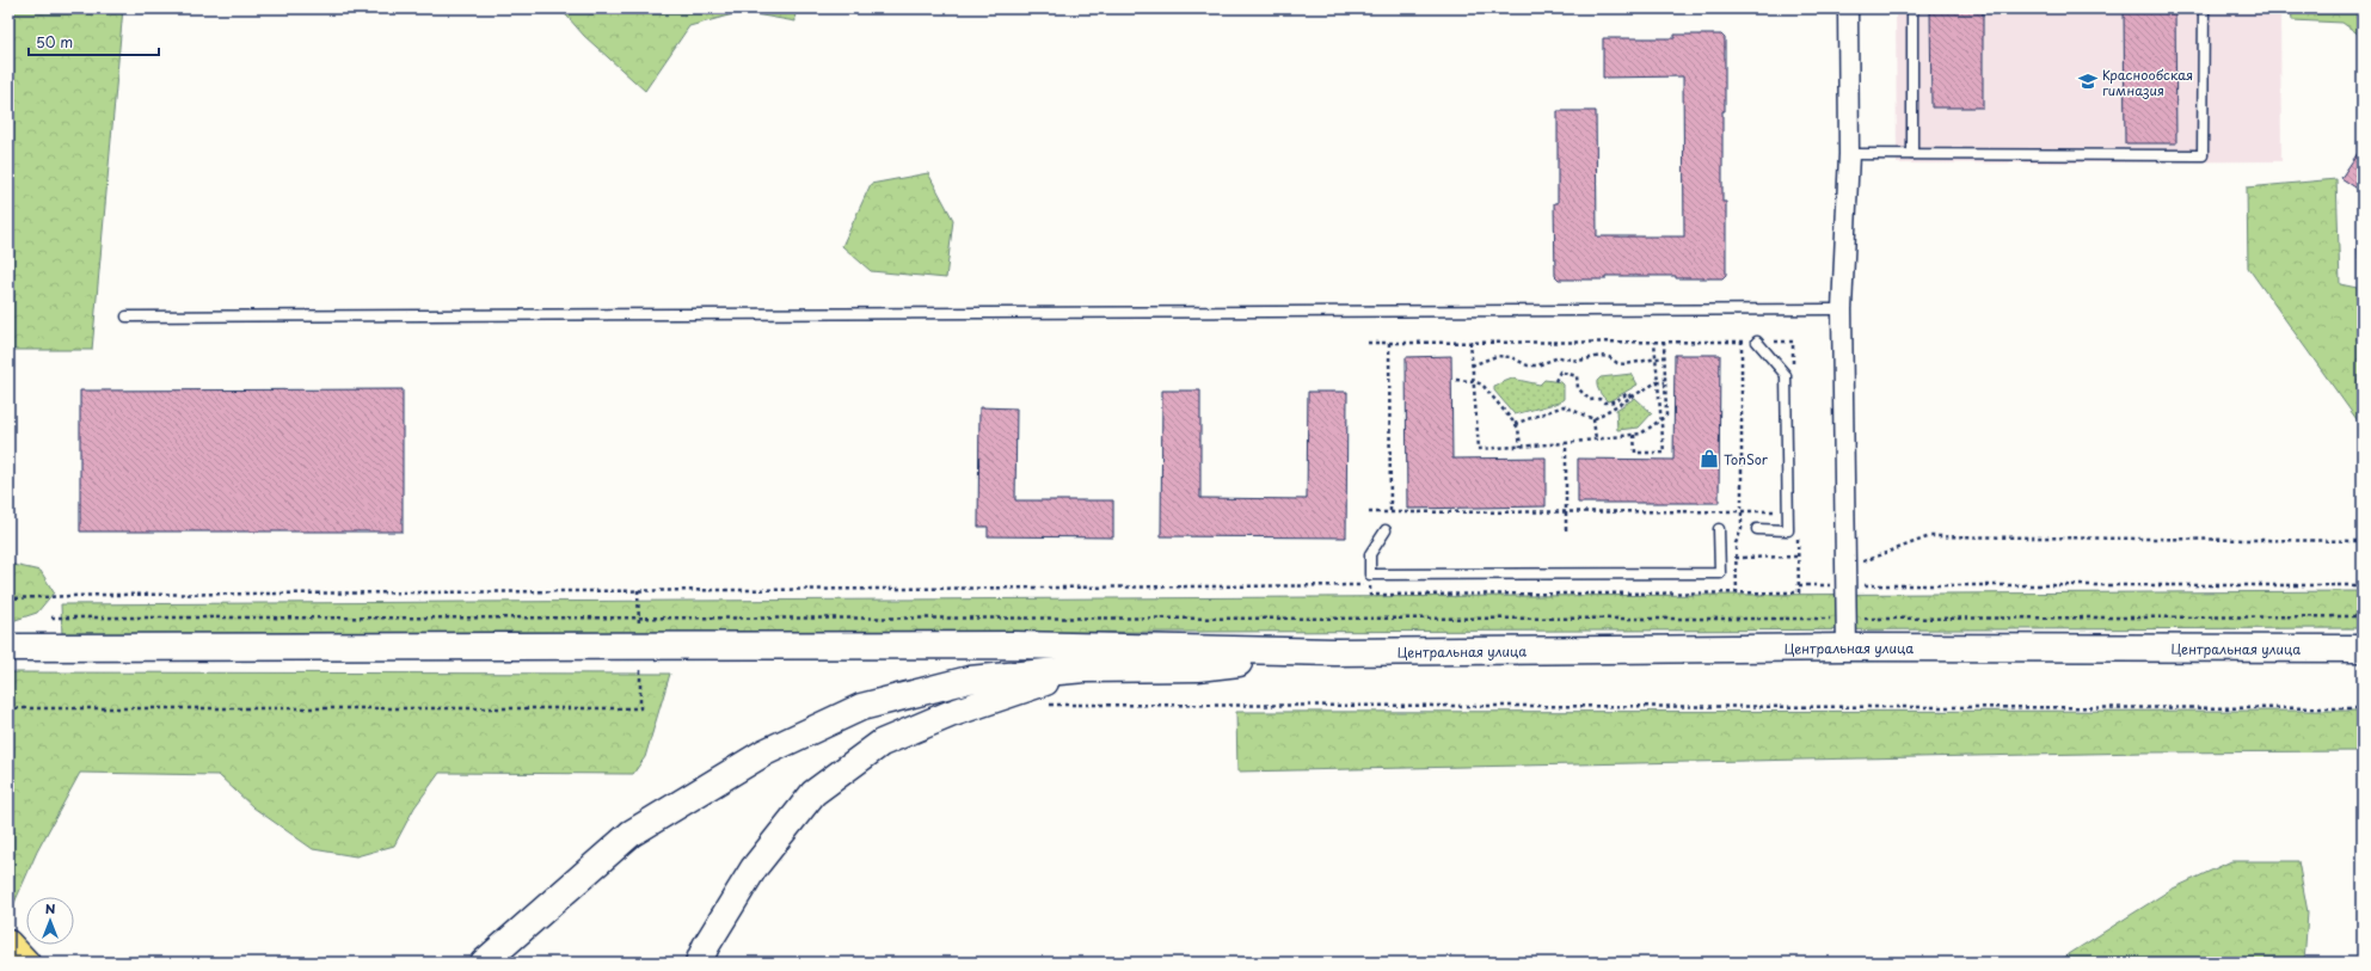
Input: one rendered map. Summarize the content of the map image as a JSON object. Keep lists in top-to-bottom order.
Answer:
{
  "streets": {
    "main road": ["Центральная улица"]
  },
  "places": {
    "school or university": ["Краснообская гимназия"],
    "shop": ["TonSor"]
  },
  "scale_bar": "50 m",
  "north": "top"
}
